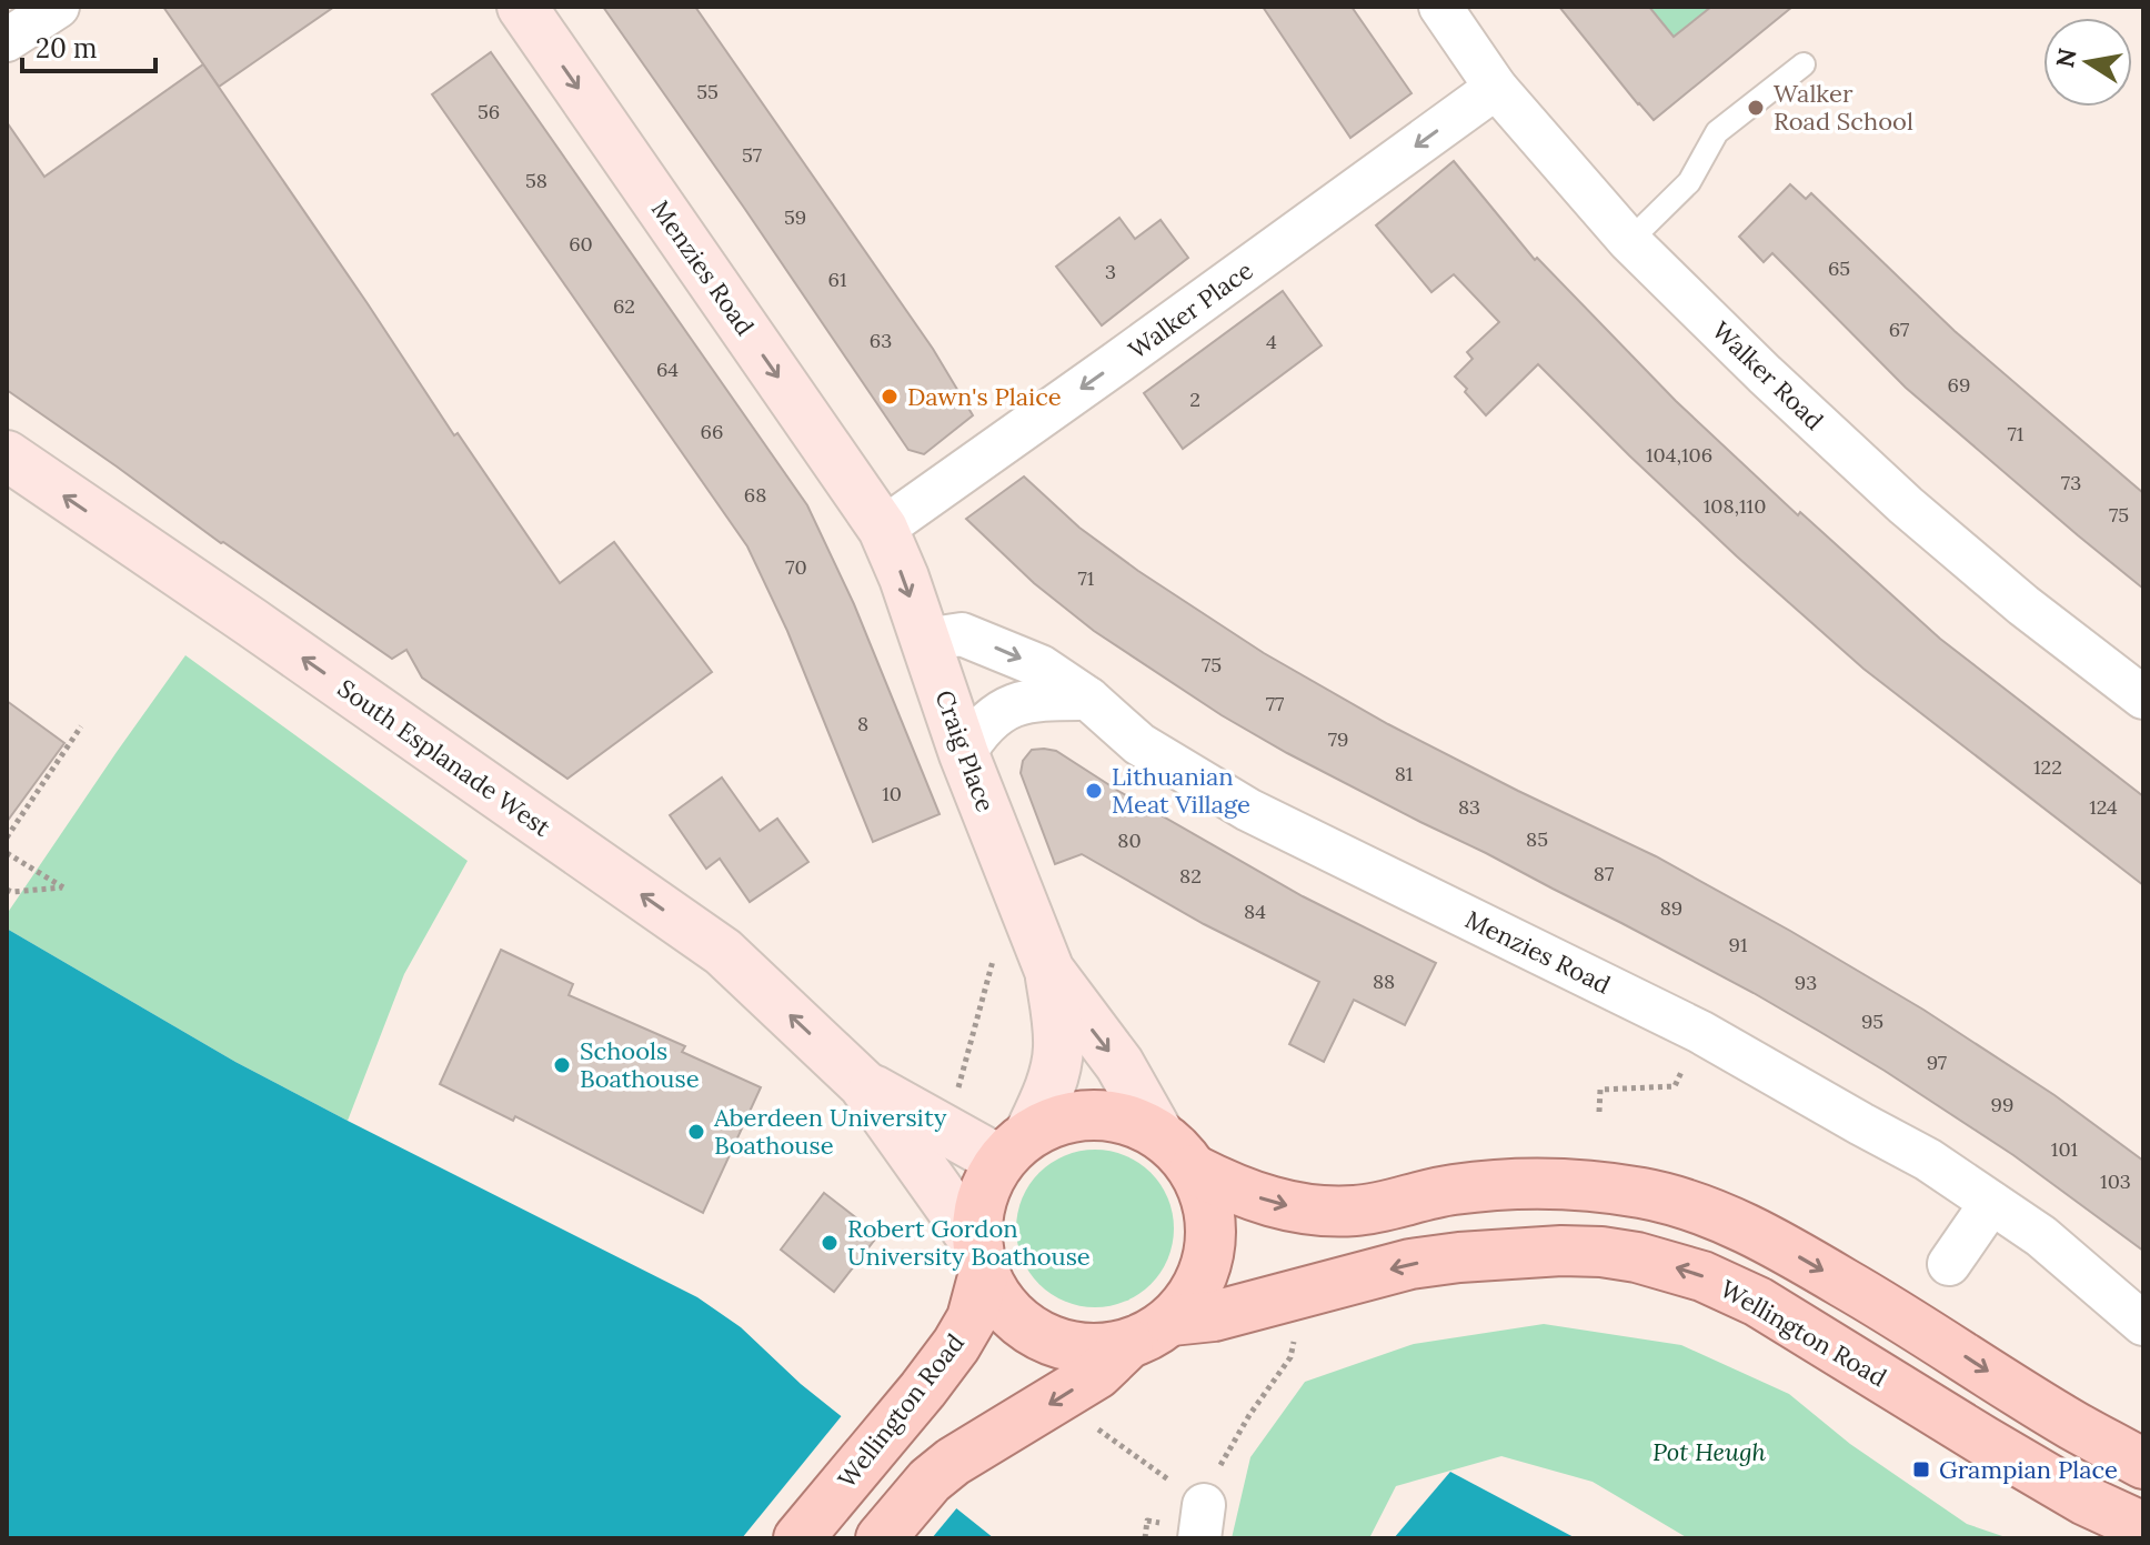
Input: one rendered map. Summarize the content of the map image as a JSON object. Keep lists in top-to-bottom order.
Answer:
{
  "streets": {
    "main road": ["Wellington Road"],
    "street": [
      "Menzies Road",
      "Walker Place",
      "Walker Road",
      "Craig Place",
      "South Esplanade West"
    ]
  },
  "crossings": [
    ["Menzies Road", "Walker Place"],
    ["Menzies Road", "Craig Place"],
    ["Walker Place", "Walker Road"],
    ["Walker Place", "Craig Place"],
    ["Craig Place", "South Esplanade West"],
    ["Craig Place", "Wellington Road"],
    ["South Esplanade West", "Wellington Road"]
  ],
  "one_way": [
    "Menzies Road",
    "Walker Place",
    "Craig Place",
    "South Esplanade West"
  ],
  "parks": ["Pot Heugh"],
  "places": {
    "other": [
      "Walker Road School",
      "Dawn's Plaice",
      "Lithuanian Meat Village",
      "Schools Boathouse",
      "Aberdeen University Boathouse",
      "Robert Gordon University Boathouse"
    ],
    "transit": ["Grampian Place"]
  },
  "house_numbers": [
    "55",
    "56",
    "57",
    "58",
    "59",
    "60",
    "65",
    "3",
    "61",
    "62",
    "67",
    "63",
    "4",
    "64",
    "69",
    "2",
    "66",
    "71",
    "104,106",
    "73",
    "68",
    "108,110",
    "75",
    "70",
    "71",
    "75",
    "77",
    "8",
    "79",
    "122",
    "81",
    "10",
    "83",
    "124",
    "85",
    "80",
    "87",
    "82",
    "89",
    "84",
    "91",
    "88",
    "93",
    "95",
    "97",
    "99",
    "101",
    "103"
  ],
  "scale_bar": "20 m",
  "north": "left"
}
